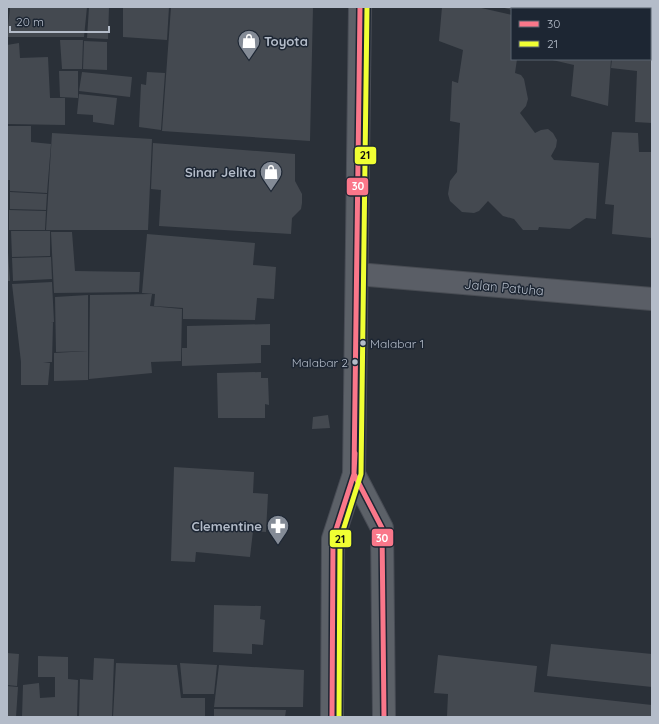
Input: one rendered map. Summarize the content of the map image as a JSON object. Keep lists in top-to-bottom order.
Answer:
{
  "streets": {
    "street": ["Jalan Patuha"]
  },
  "places": {
    "shop": ["Toyota", "Sinar Jelita"],
    "other": ["Malabar 1", "Malabar 2"],
    "pharmacy": ["Clementine"]
  },
  "lines": ["transit line 30", "transit line 21"],
  "legend": ["30", "21"],
  "scale_bar": "20 m"
}
